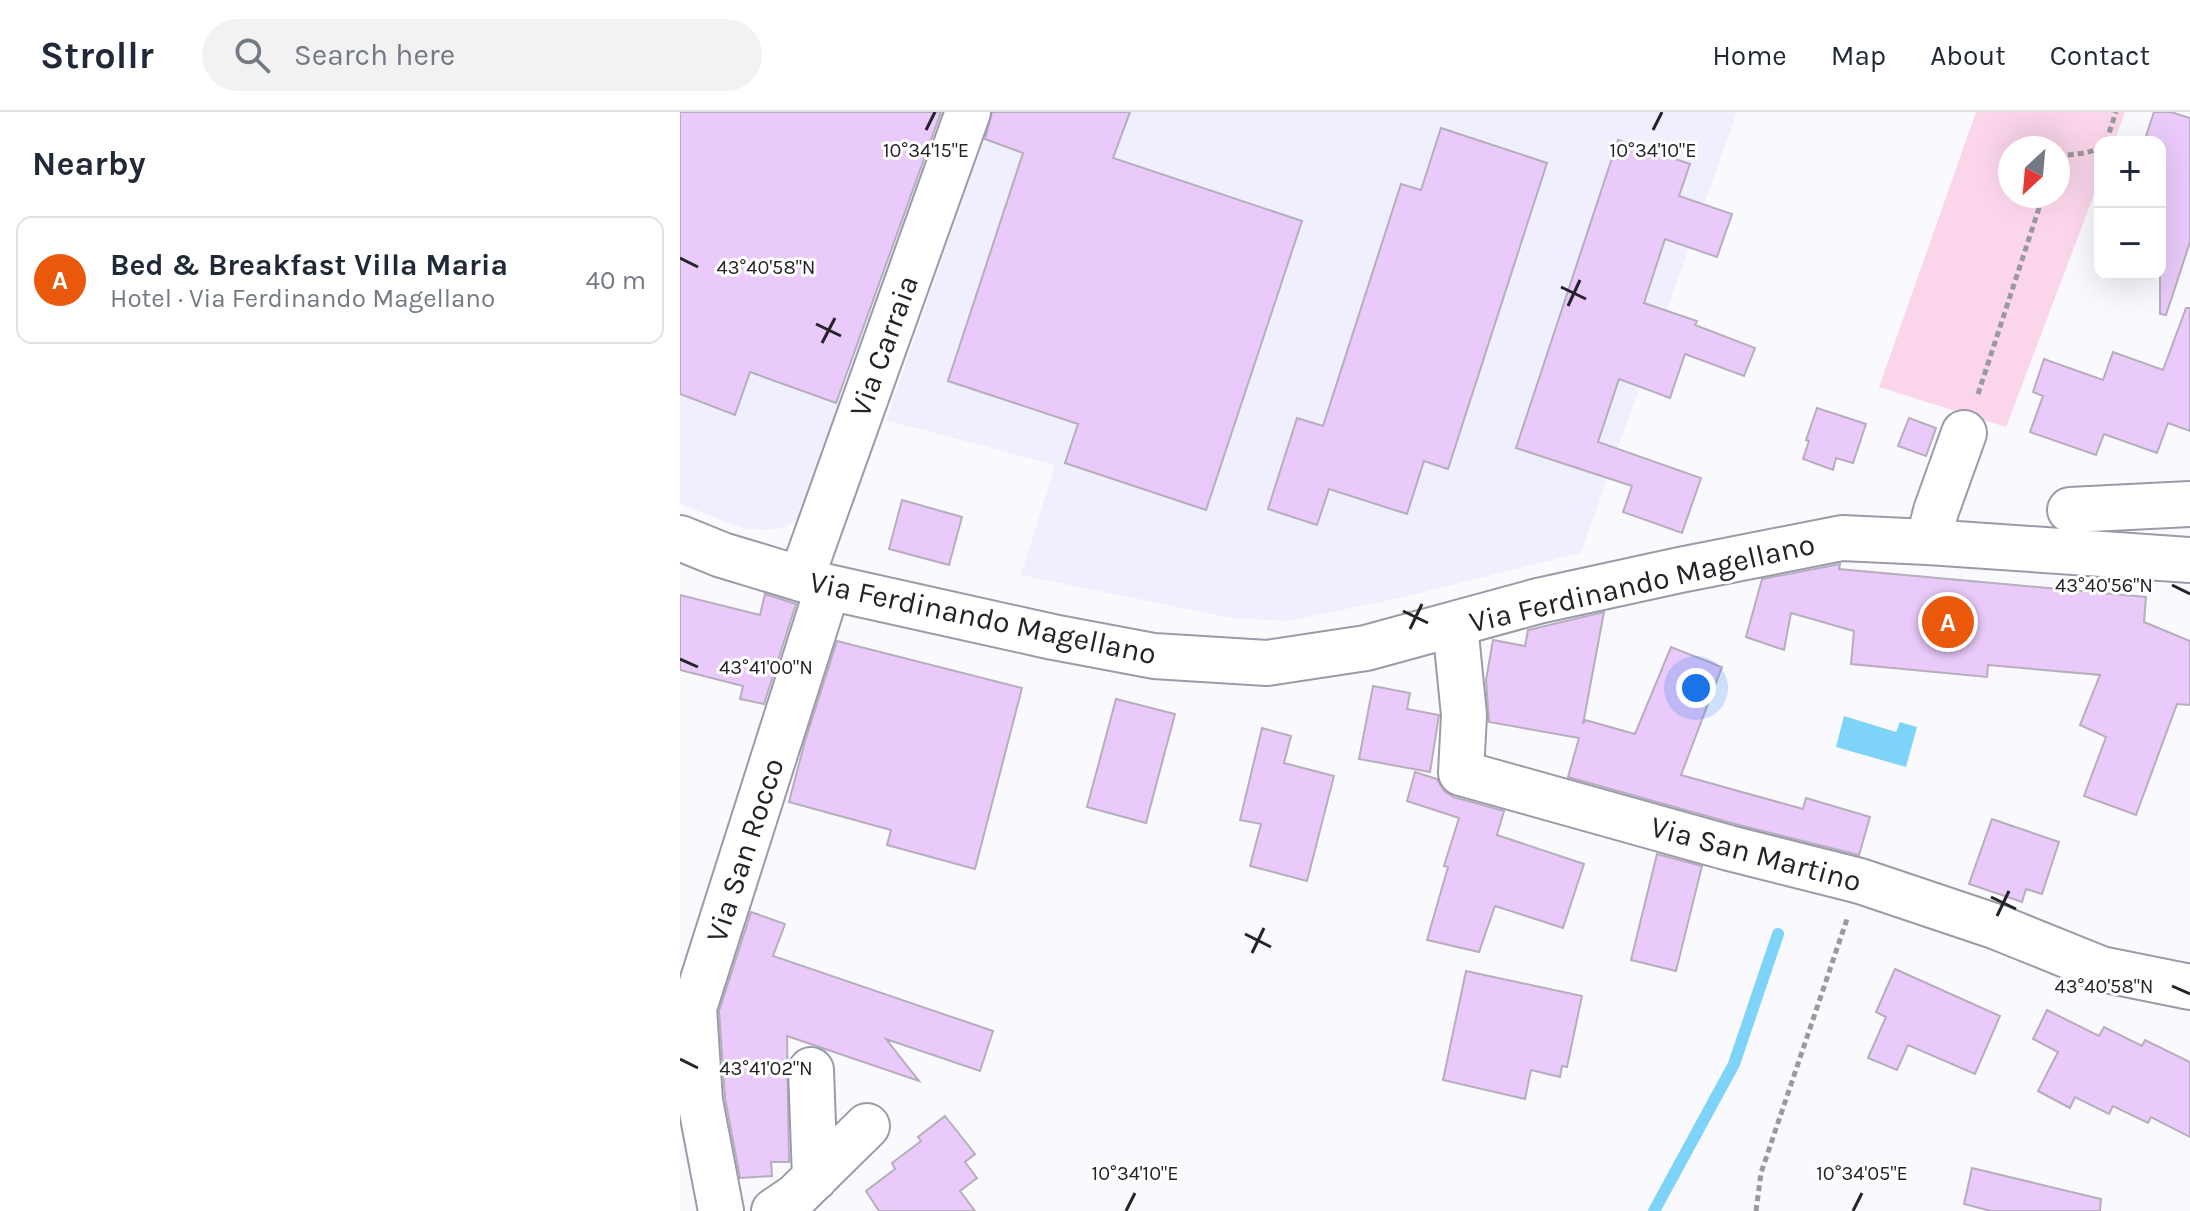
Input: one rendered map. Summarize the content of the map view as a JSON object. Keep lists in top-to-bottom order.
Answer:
{
  "streets": {
    "street": [
      "Via Carraia",
      "Via Ferdinando Magellano",
      "Via San Rocco",
      "Via San Martino"
    ]
  },
  "crossings": [
    ["Via Carraia", "Via Ferdinando Magellano"],
    ["Via Carraia", "Via San Rocco"],
    ["Via Ferdinando Magellano", "Via San Rocco"],
    ["Via Ferdinando Magellano", "Via San Martino"]
  ],
  "north": "bottom left",
  "page": {
    "header": "Strollr",
    "search": "Search here",
    "nav": [
      "Home",
      "Map",
      "About",
      "Contact"
    ],
    "heading": "Nearby",
    "map_buttons": ["+", "−"],
    "list": [
      {
        "mark": "A",
        "name": "Bed & Breakfast Villa Maria",
        "note": "Hotel · Via Ferdinando Magellano",
        "value": "40 m"
      }
    ],
    "pins": "A"
  },
  "coordinates": [
    "10°34'15\"E",
    "10°34'10\"E",
    "43°40'58\"N",
    "43°40'56\"N",
    "43°41'00\"N",
    "43°41'02\"N",
    "10°34'05\"E"
  ]
}
